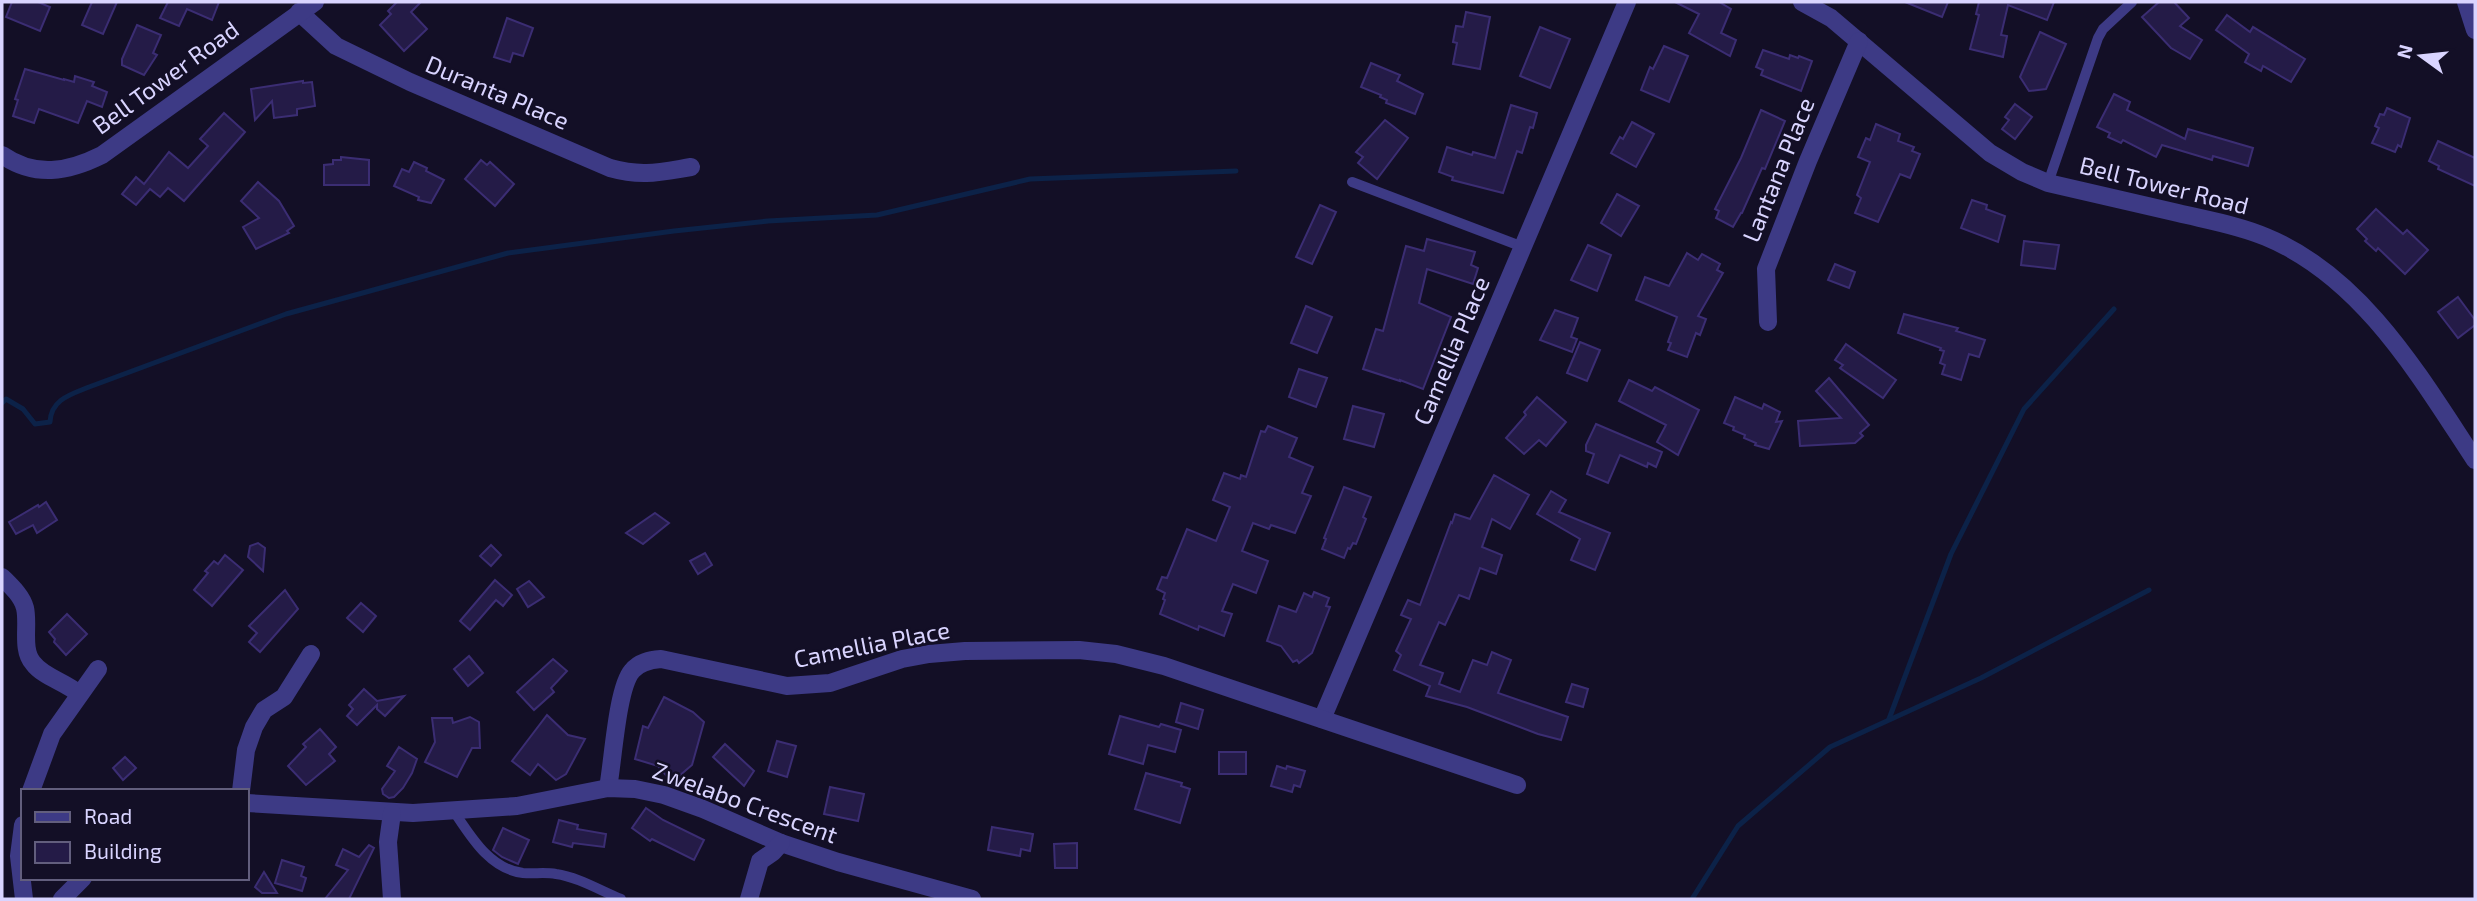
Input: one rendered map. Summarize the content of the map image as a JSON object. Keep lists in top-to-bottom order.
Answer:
{
  "streets": {
    "street": [
      "Bell Tower Road",
      "Duranta Place",
      "Lantana Place",
      "Camellia Place",
      "Zwelabo Crescent"
    ]
  },
  "crossings": [
    ["Bell Tower Road", "Duranta Place"],
    ["Bell Tower Road", "Lantana Place"],
    ["Camellia Place", "Zwelabo Crescent"]
  ],
  "legend": ["Road", "Building"],
  "north": "left"
}
